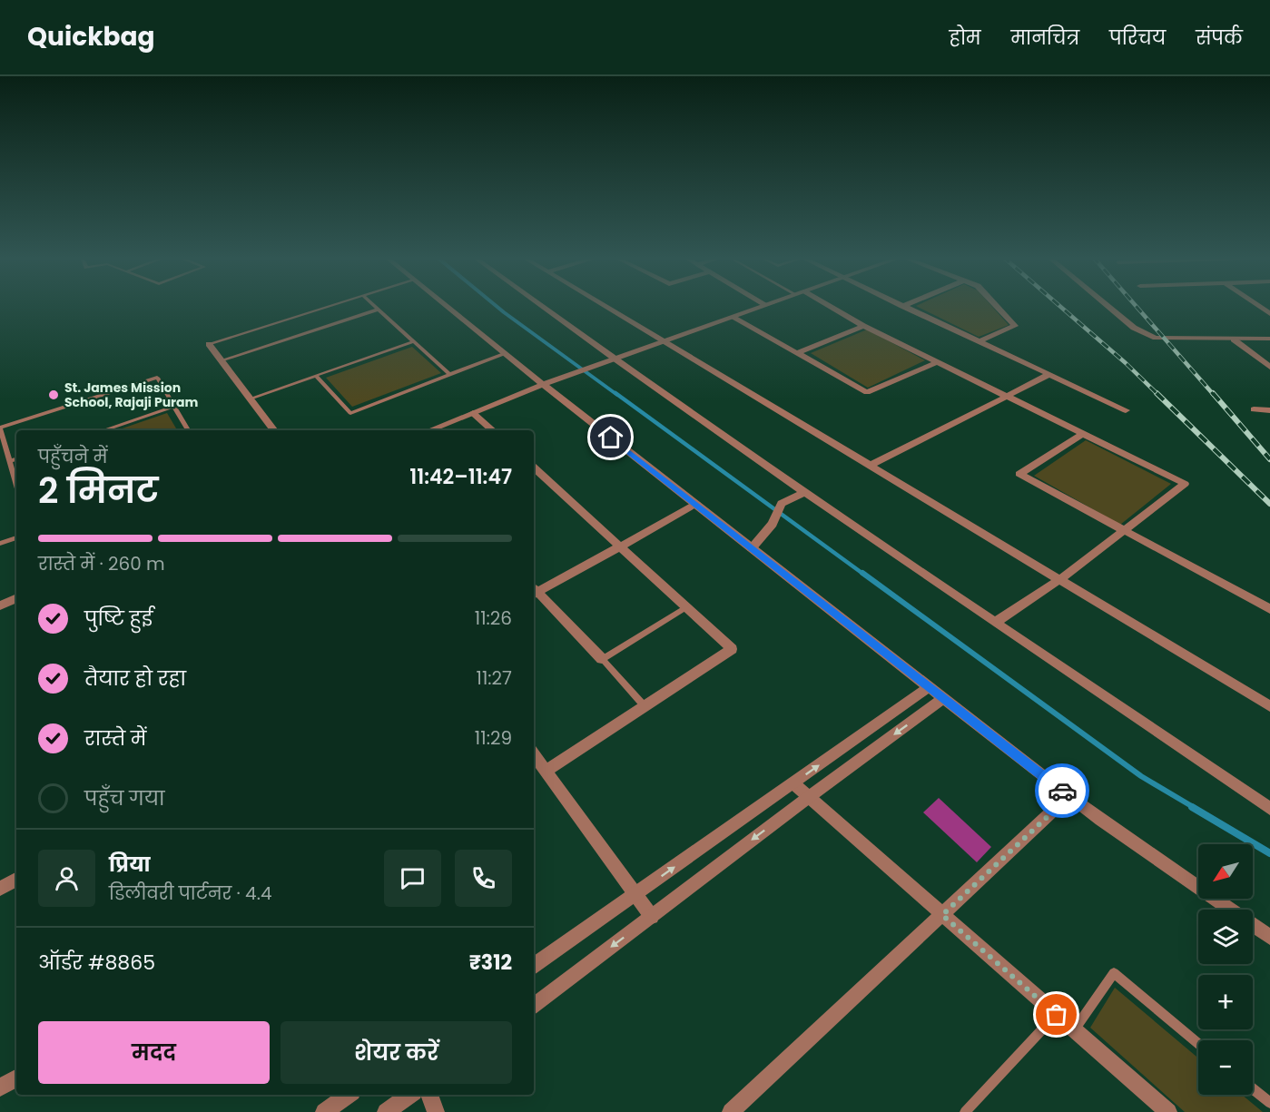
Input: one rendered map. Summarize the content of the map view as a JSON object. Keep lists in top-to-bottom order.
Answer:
{
  "places": ["St. James Mission School, Rajaji Puram"],
  "north": "bottom left",
  "page": {
    "header": "Quickbag",
    "nav": [
      "होम",
      "मानचित्र",
      "परिचय",
      "संपर्क"
    ],
    "heading": ["2 मिनट", "पहुँचने में", "11:42–11:47"],
    "panel": [
      "प्रिया",
      "डिलीवरी पार्टनर · 4.4",
      "ऑर्डर #8865",
      "₹312"
    ],
    "bar": "रास्ते में · 260 m",
    "list": [
      ["पुष्टि हुई", "11:26"],
      ["तैयार हो रहा", "11:27"],
      ["रास्ते में", "11:29"],
      "पहुँच गया"
    ],
    "map_buttons": ["+", "−"],
    "buttons": ["मदद", "शेयर करें"]
  }
}
